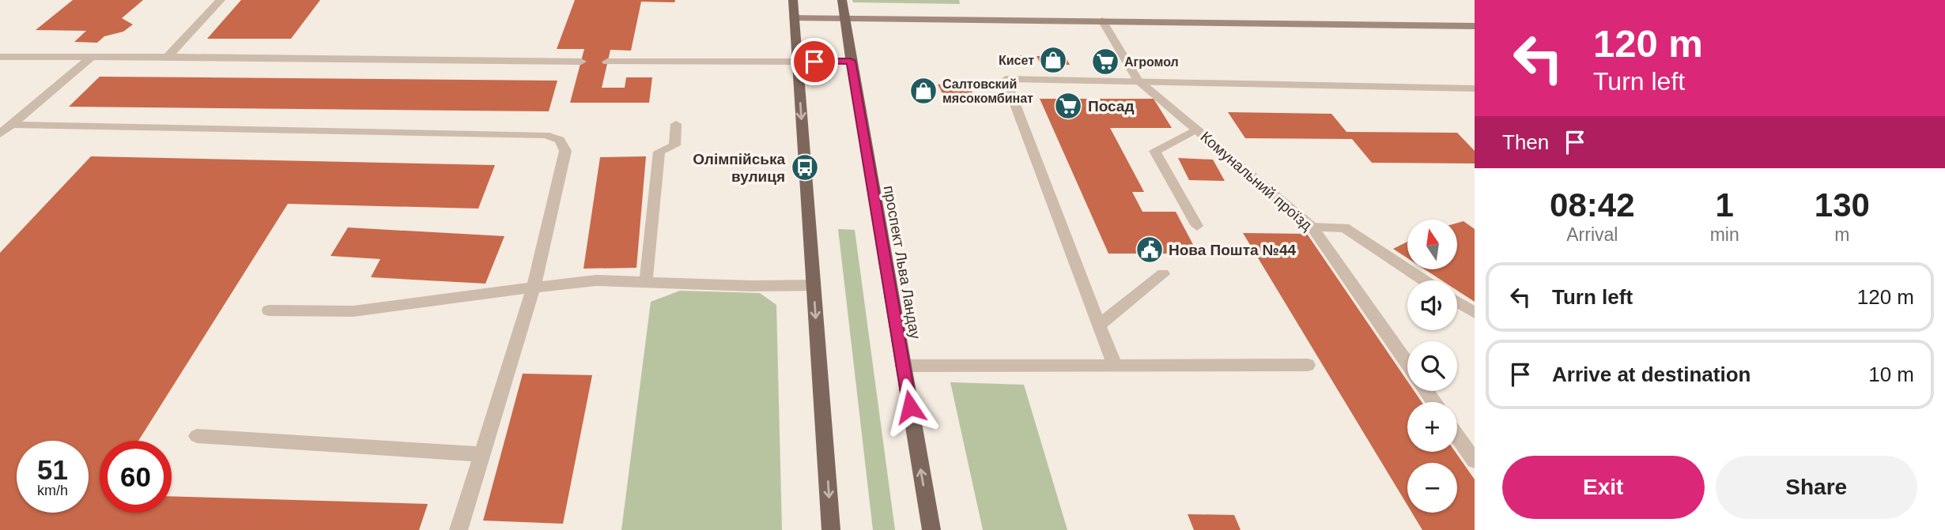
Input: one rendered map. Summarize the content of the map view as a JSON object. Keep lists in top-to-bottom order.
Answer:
{
  "streets": {
    "main road": ["проспект Льва Ландау"],
    "street": ["Комунальний проїзд"]
  },
  "places": {
    "shop": ["Кисет", "Салтовский мясокомбинат"],
    "supermarket": ["Агромол", "Посад"],
    "bus stop": ["Олімпійська вулиця"],
    "public building": ["Нова Пошта №44"]
  },
  "north": "top",
  "page": {
    "turn": ["120 m", "Turn left"],
    "then": "Then",
    "eta": [
      "08:42",
      "Arrival",
      "1",
      "min",
      "130",
      "m"
    ],
    "map_buttons": ["+", "−"],
    "list": [
      {
        "name": "Turn left",
        "value": "120 m"
      },
      {
        "name": "Arrive at destination",
        "value": "10 m"
      }
    ],
    "speed": "51 km/h",
    "limit": "60",
    "buttons": ["Exit", "Share"]
  }
}
